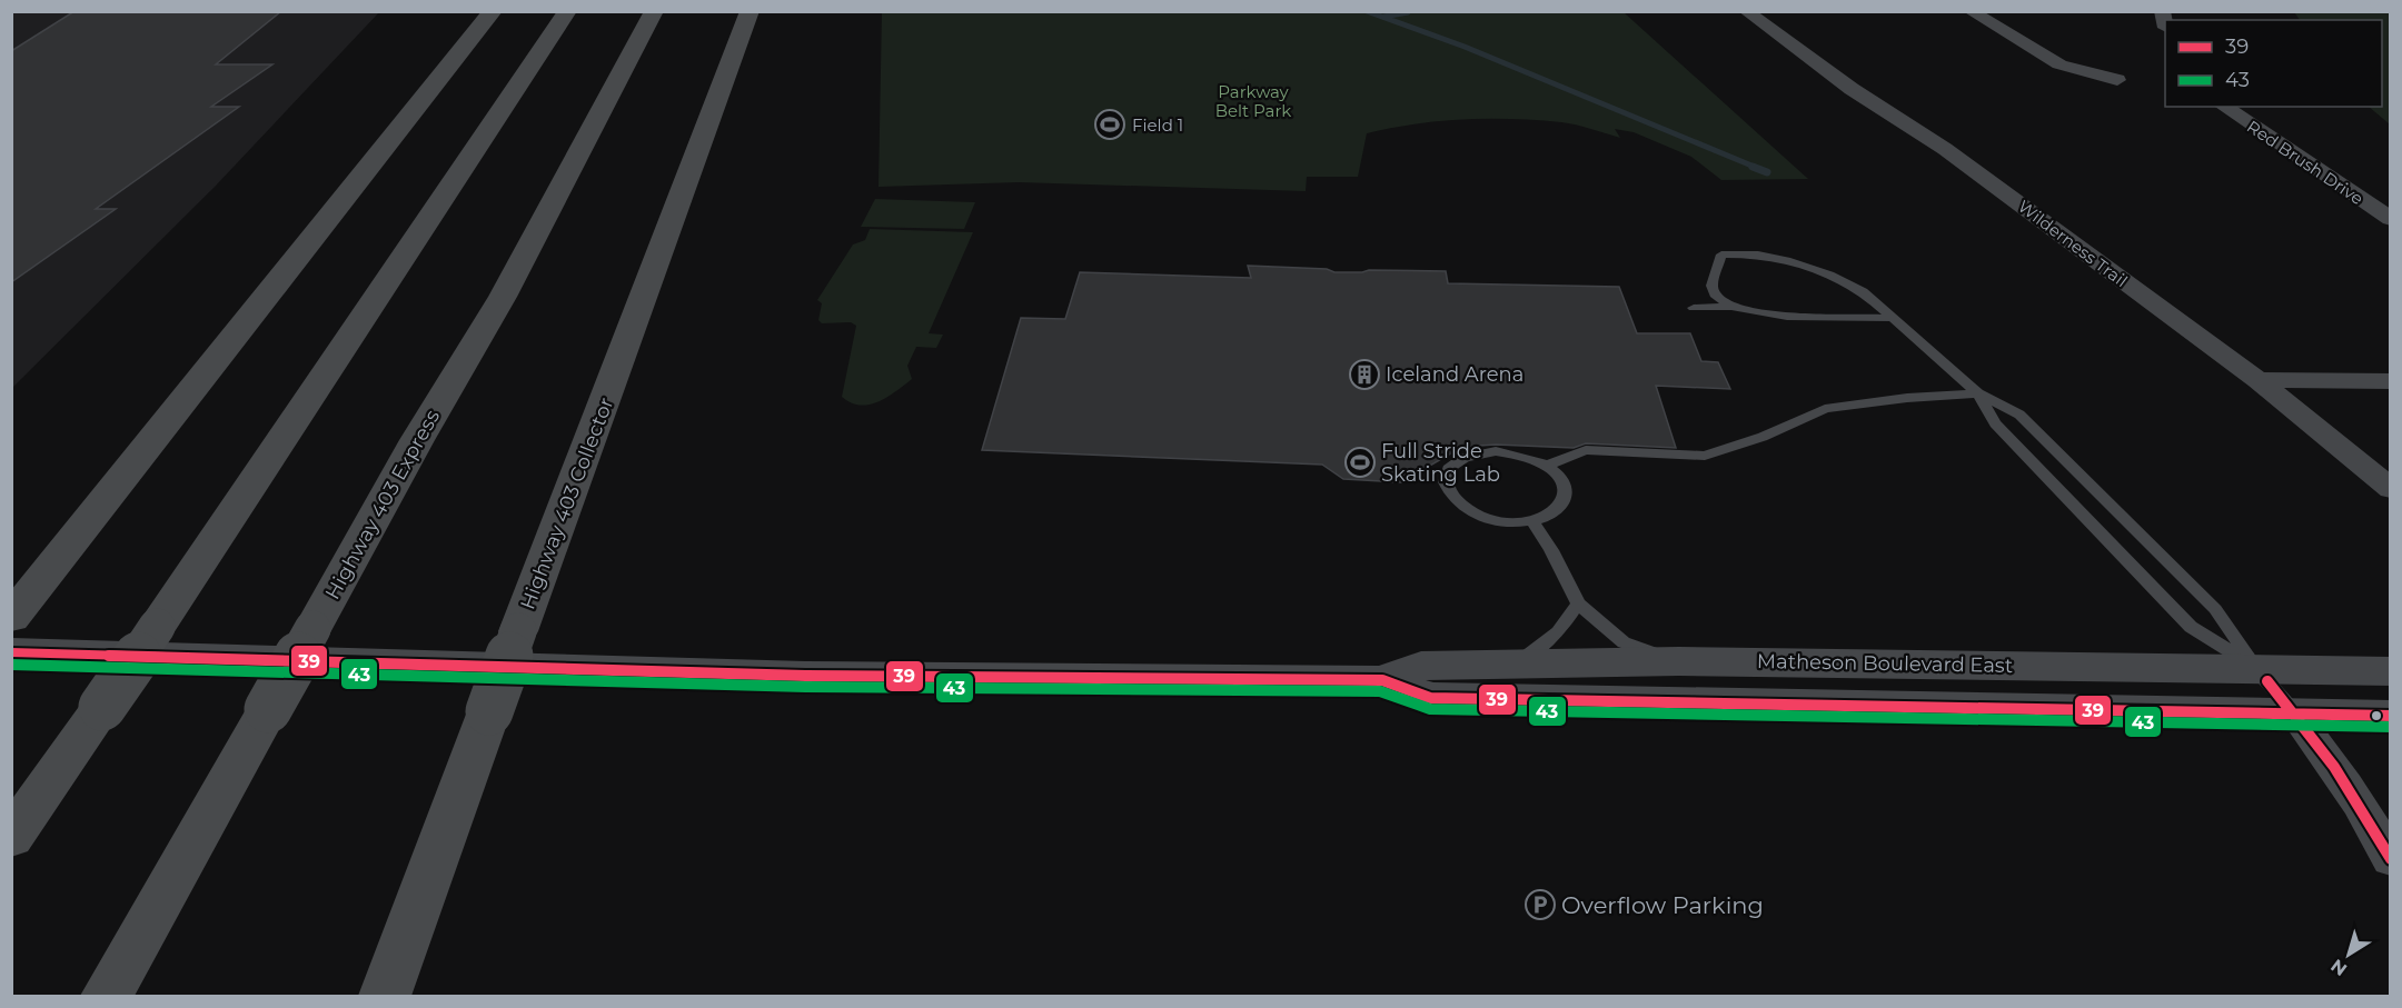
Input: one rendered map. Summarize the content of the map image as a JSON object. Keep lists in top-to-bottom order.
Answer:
{
  "streets": {
    "highway": ["Highway 403 Collector", "Highway 403 Express"],
    "street": ["Red Brush Drive", "Wilderness Trail", "Matheson Boulevard East"]
  },
  "parks": ["Parkway Belt Park"],
  "places": {
    "sports": ["Field 1", "Full Stride Skating Lab"],
    "building": ["Iceland Arena"],
    "parking": ["Overflow Parking"]
  },
  "lines": ["transit line 39", "transit line 43"],
  "legend": ["39", "43"],
  "north": "bottom left"
}
